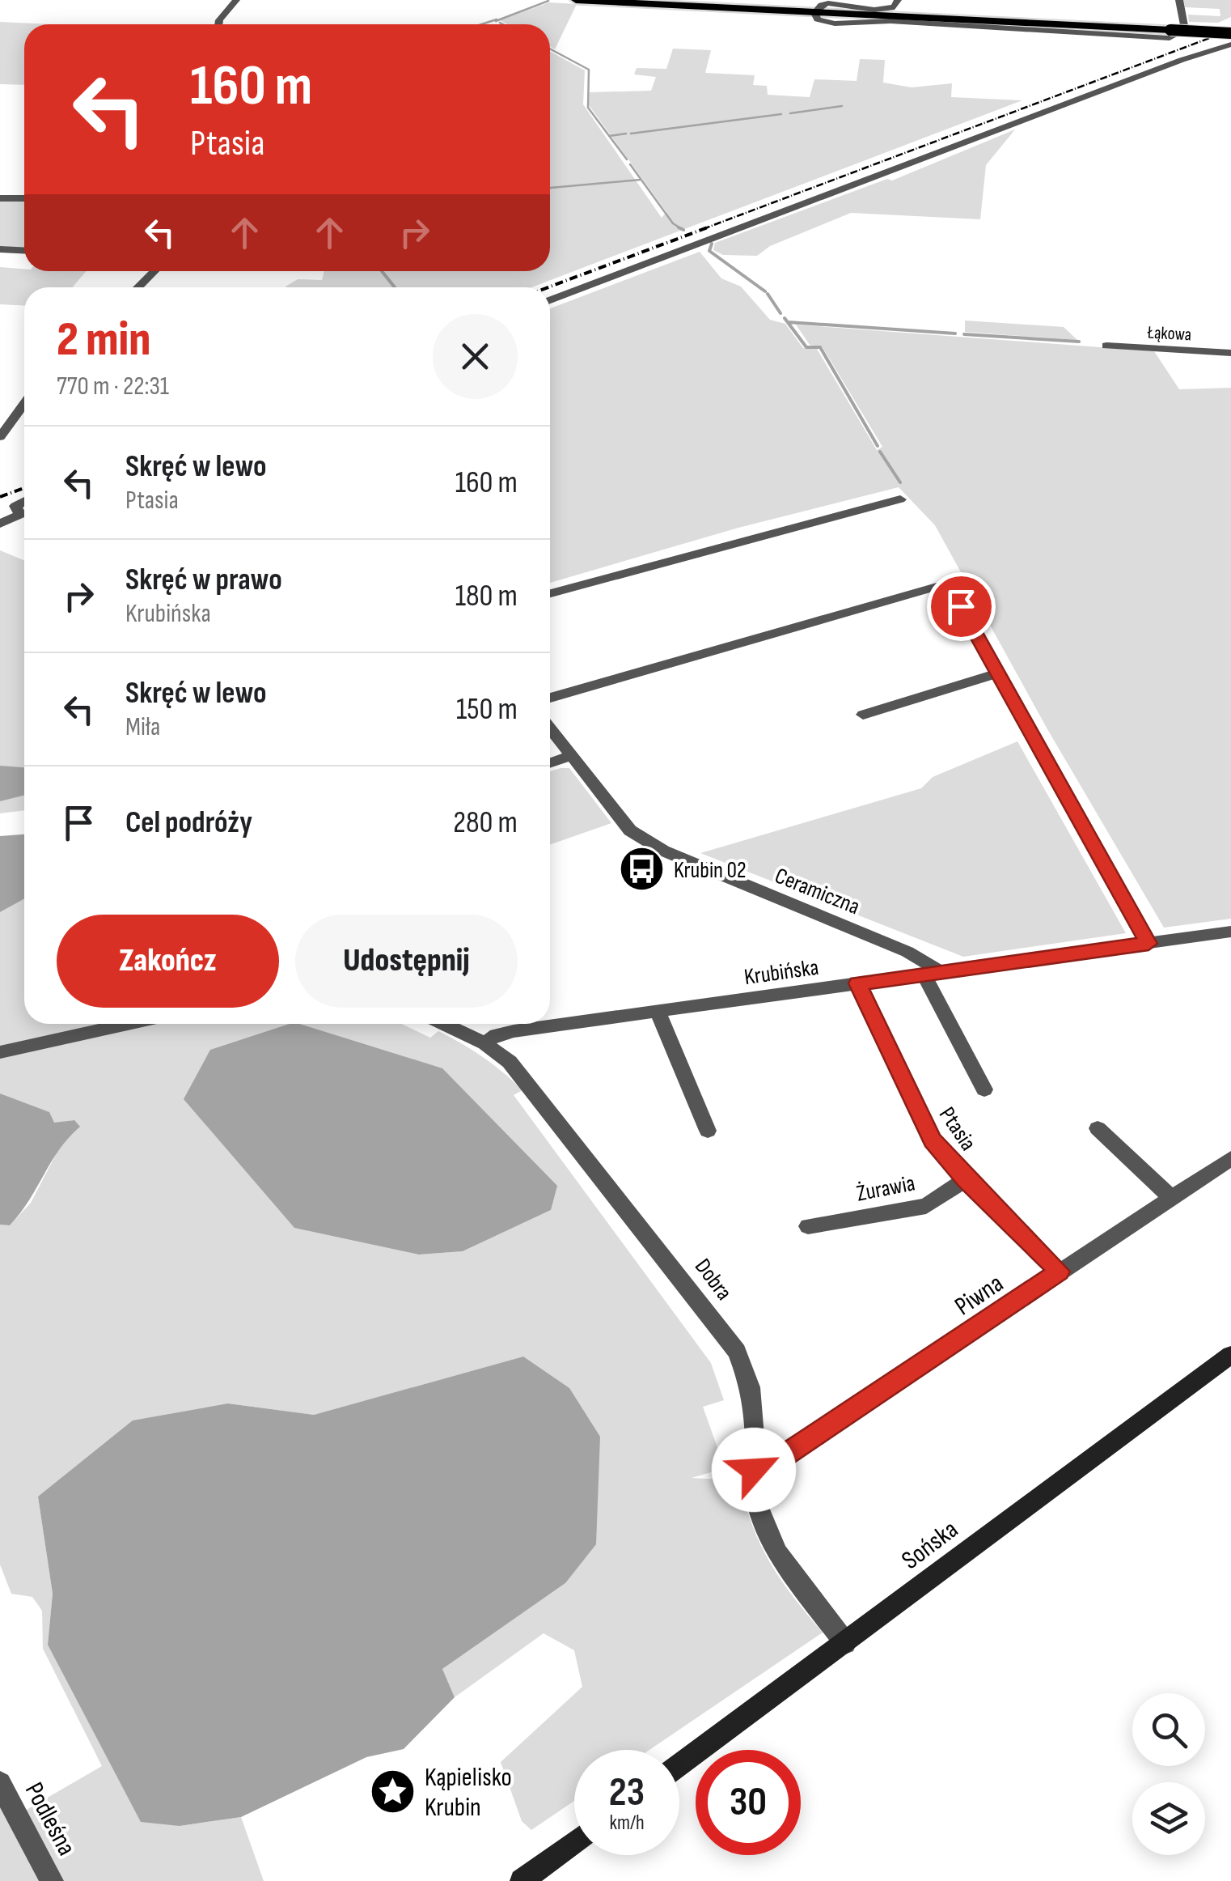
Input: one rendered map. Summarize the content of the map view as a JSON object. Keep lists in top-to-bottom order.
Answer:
{
  "streets": {
    "street": [
      "Łąkowa",
      "Ceramiczna",
      "Krubińska",
      "Ptasia",
      "Żurawia",
      "Dobra",
      "Piwna",
      "Sońska",
      "Podleśna"
    ]
  },
  "crossings": [
    ["Ceramiczna", "Krubińska"],
    ["Krubińska", "Ptasia"],
    ["Krubińska", "Dobra"],
    ["Ptasia", "Żurawia"],
    ["Ptasia", "Piwna"],
    ["Dobra", "Piwna"],
    ["Dobra", "Sońska"]
  ],
  "places": {
    "bus stop": ["Krubin 02"],
    "place": ["Kąpielisko Krubin"]
  },
  "page": {
    "turn": ["160 m", "Ptasia"],
    "heading": ["2 min", "770 m · 22:31"],
    "list": [
      {
        "name": "Skręć w lewo",
        "note": "Ptasia",
        "value": "160 m"
      },
      {
        "name": "Skręć w prawo",
        "note": "Krubińska",
        "value": "180 m"
      },
      {
        "name": "Skręć w lewo",
        "note": "Miła",
        "value": "150 m"
      },
      {
        "name": "Cel podróży",
        "value": "280 m"
      }
    ],
    "buttons": ["Zakończ", "Udostępnij"],
    "speed": "23 km/h",
    "limit": "30"
  }
}
